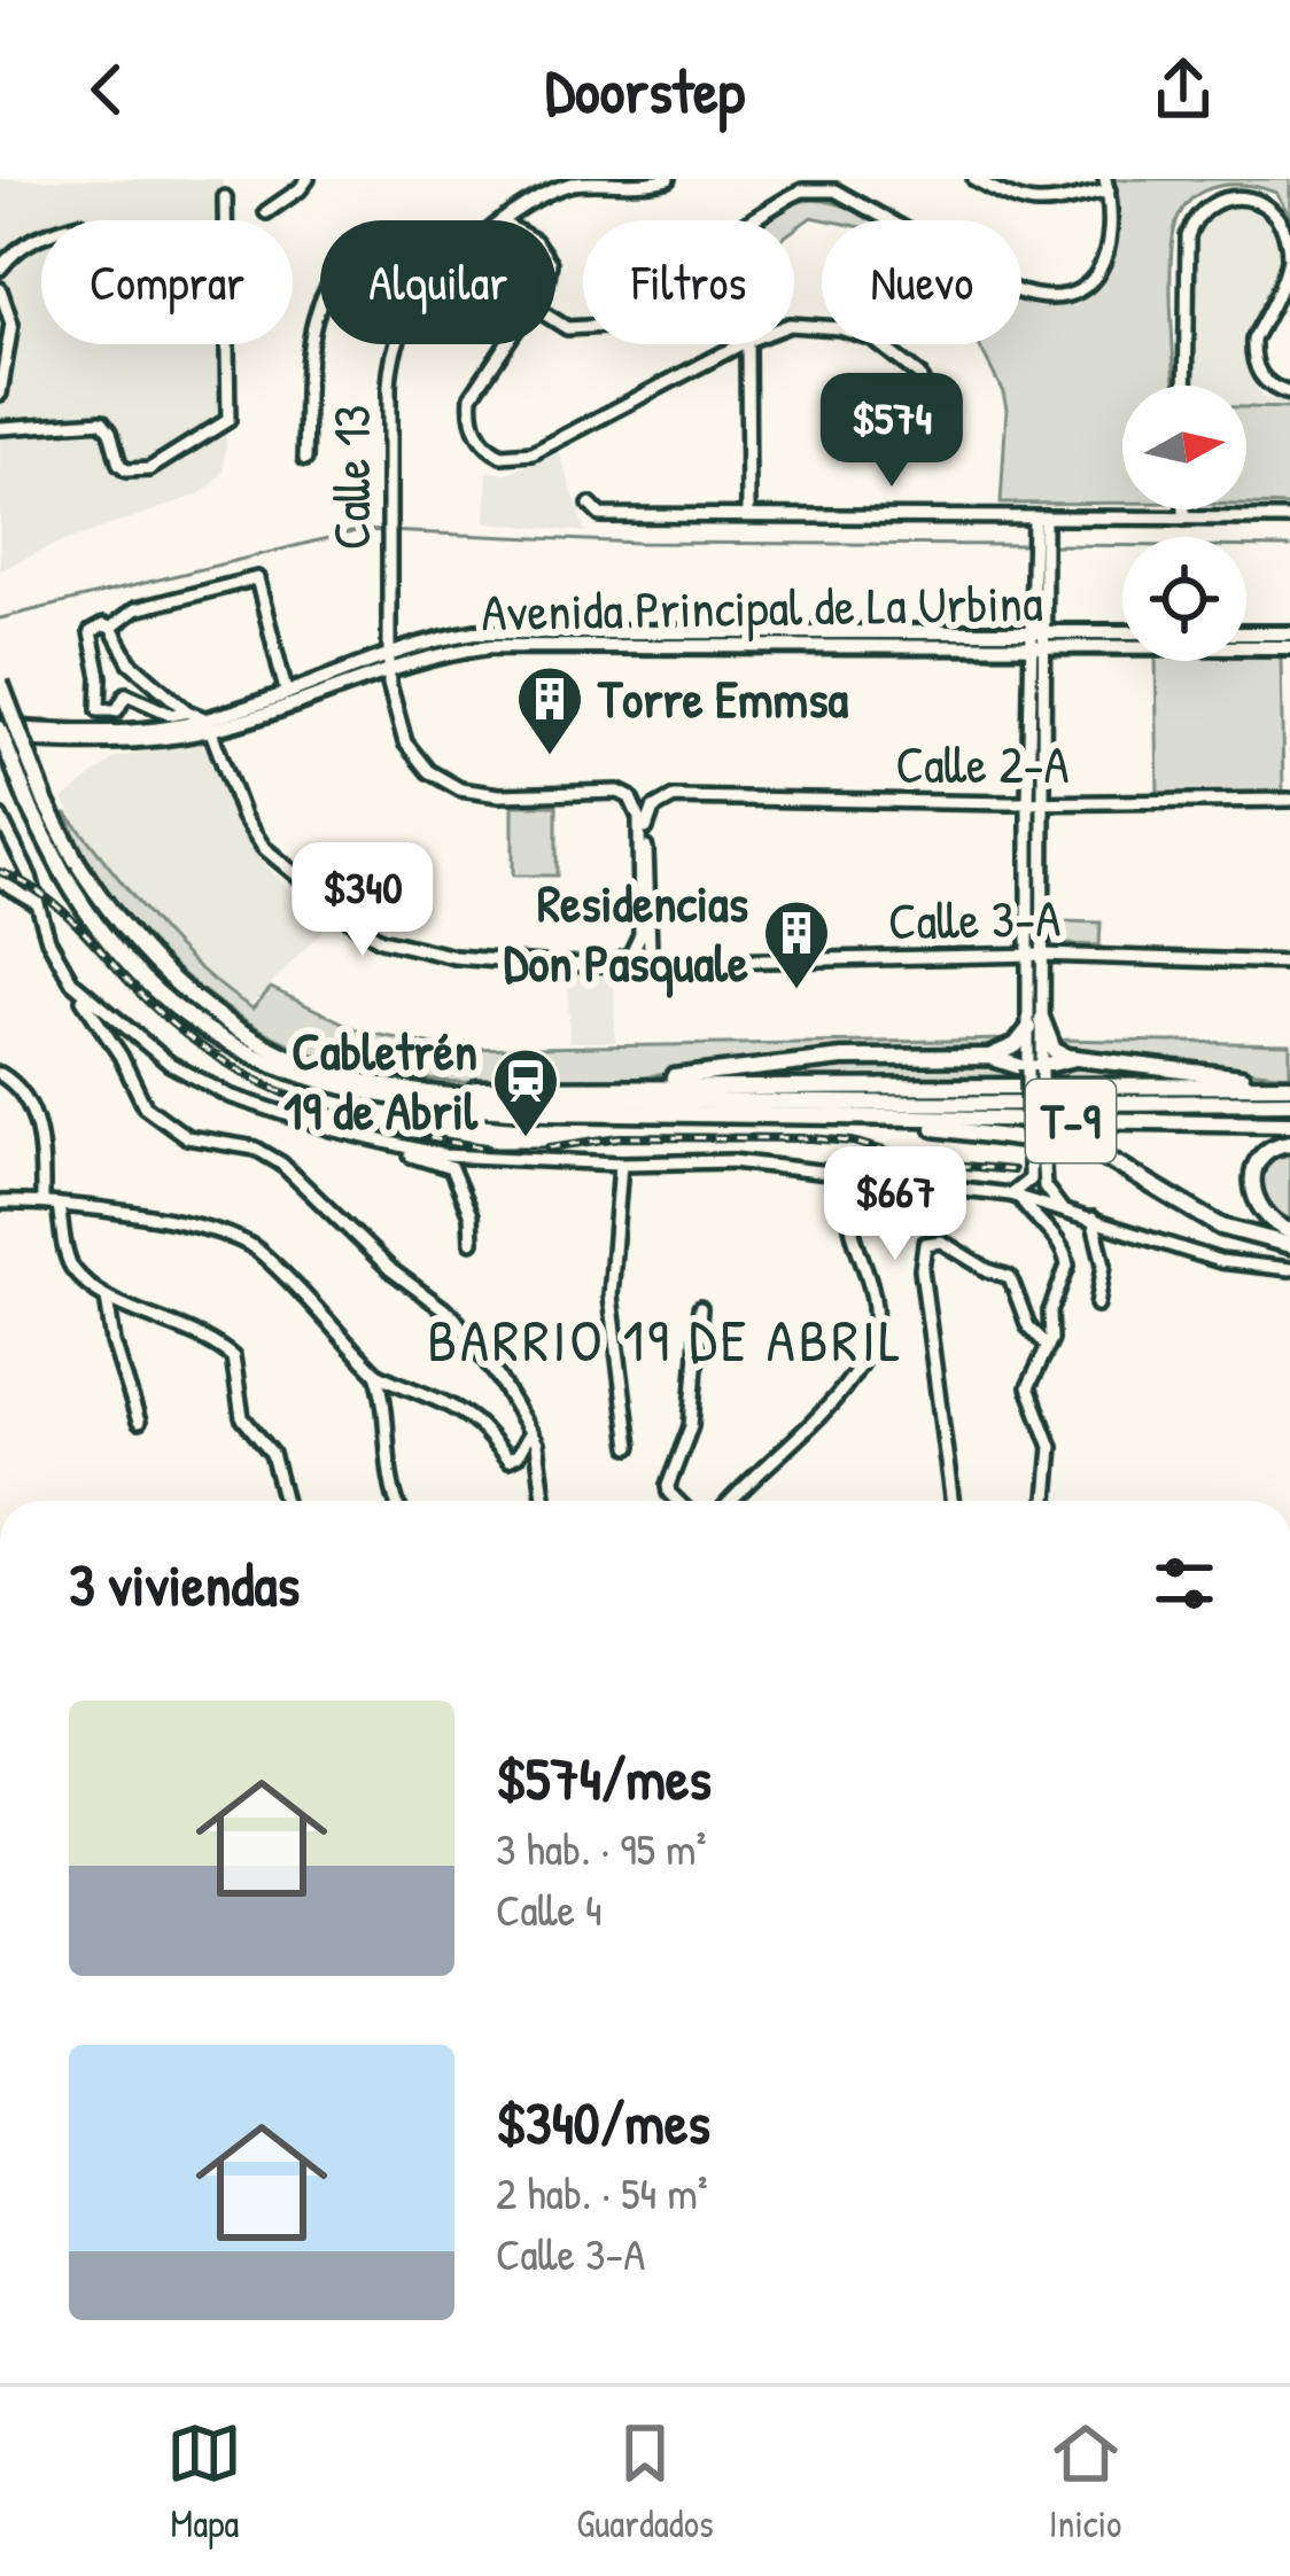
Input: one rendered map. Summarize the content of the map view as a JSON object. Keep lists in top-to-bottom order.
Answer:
{
  "streets": {
    "highway": ["T-9"],
    "main road": ["Avenida Principal de La Urbina"],
    "street": ["Calle 13", "Calle 2-A", "Calle 3-A"]
  },
  "crossings": [
    ["Calle 13", "Avenida Principal de La Urbina"],
    ["Avenida Principal de La Urbina", "T-9"],
    ["Calle 2-A", "Calle 3-A"]
  ],
  "districts": ["BARRIO 19 DE ABRIL"],
  "places": {
    "building": ["Torre Emmsa", "Residencias Don Pasquale"],
    "station": ["Cabletrén 19 de Abril"]
  },
  "north": "right",
  "page": {
    "header": "Doorstep",
    "chip": [
      "Comprar",
      "Alquilar",
      "Filtros",
      "Nuevo"
    ],
    "price": ["$574", "$340", "$667"],
    "heading": "3 viviendas",
    "list": [
      {
        "name": "$574/mes",
        "note": "3 hab. · 95 m² · Calle 4"
      },
      {
        "name": "$340/mes",
        "note": "2 hab. · 54 m² · Calle 3-A"
      }
    ],
    "tabs": ["Mapa", "Guardados", "Inicio"]
  }
}
